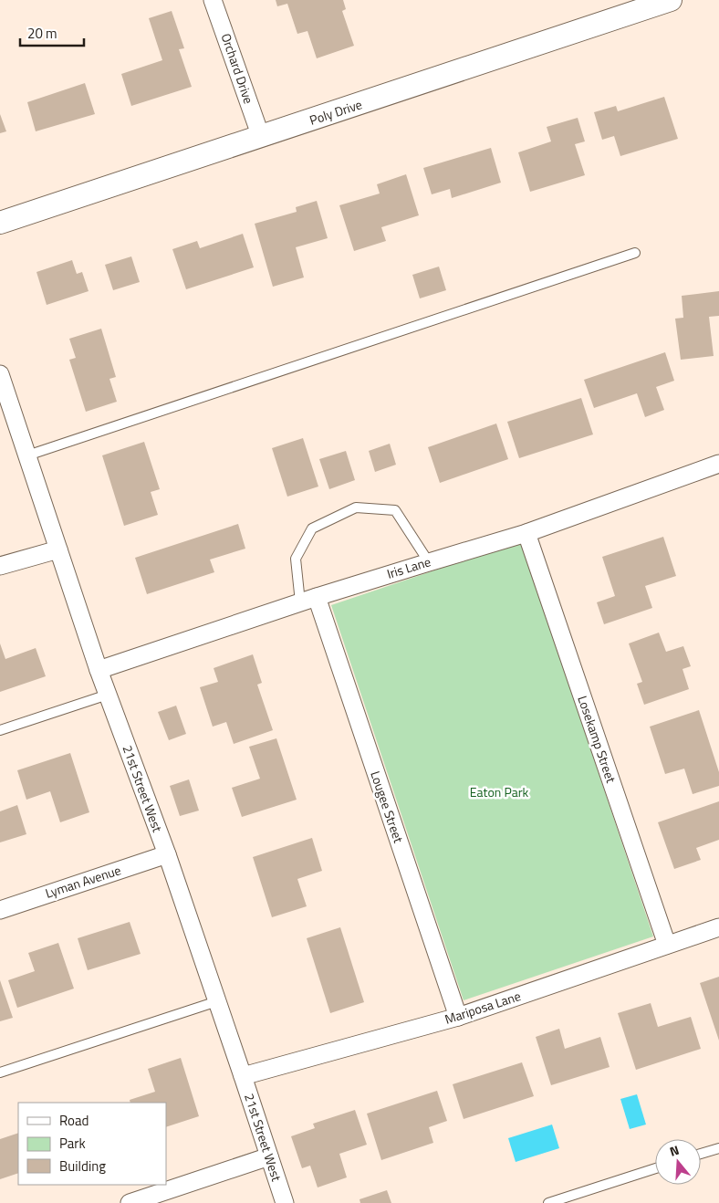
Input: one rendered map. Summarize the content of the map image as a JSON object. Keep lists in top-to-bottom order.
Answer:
{
  "streets": {
    "street": [
      "Orchard Drive",
      "Poly Drive",
      "Iris Lane",
      "Losekamp Street",
      "21st Street West",
      "Lougee Street",
      "Lyman Avenue",
      "Mariposa Lane"
    ]
  },
  "crossings": [
    ["Orchard Drive", "Poly Drive"],
    ["Iris Lane", "Losekamp Street"],
    ["Iris Lane", "21st Street West"],
    ["Iris Lane", "Lougee Street"],
    ["Losekamp Street", "Mariposa Lane"],
    ["21st Street West", "Lyman Avenue"],
    ["21st Street West", "Mariposa Lane"],
    ["Lougee Street", "Mariposa Lane"]
  ],
  "parks": ["Eaton Park"],
  "legend": ["Road", "Park", "Building"],
  "scale_bar": "20 m",
  "north": "top"
}
